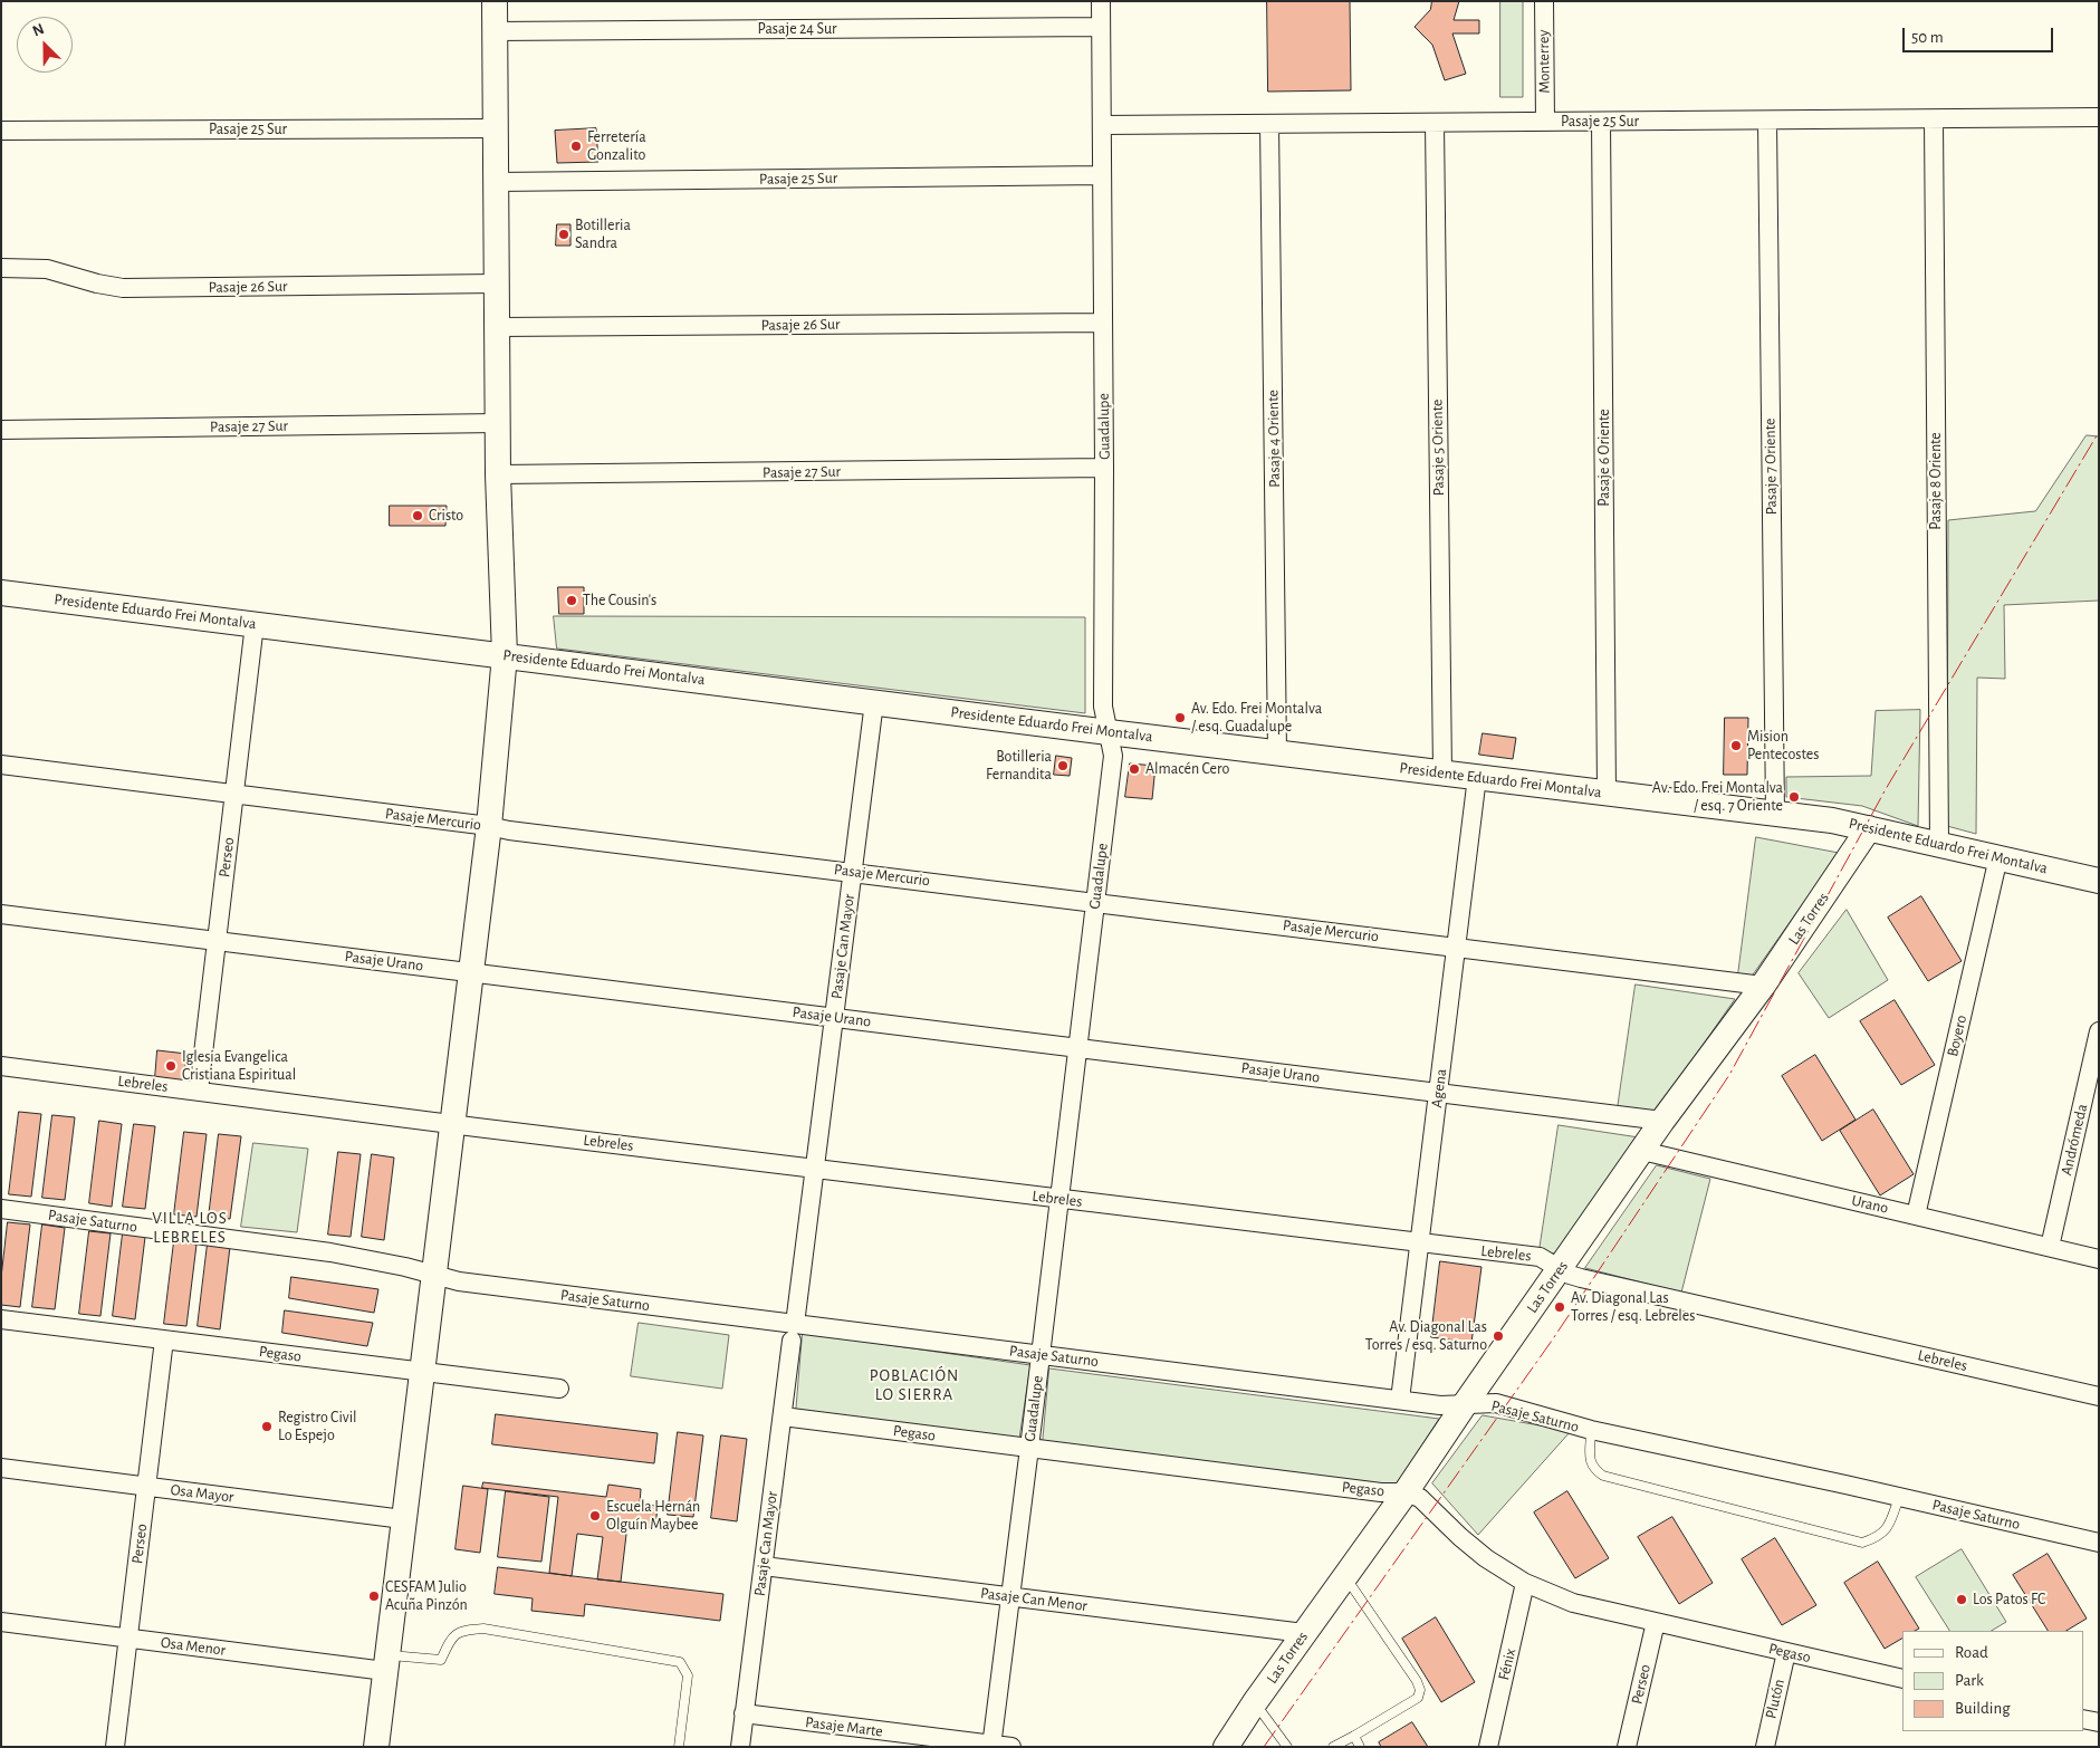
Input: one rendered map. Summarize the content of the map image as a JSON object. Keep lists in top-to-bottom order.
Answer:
{
  "streets": {
    "street": [
      "Pasaje 24 Sur",
      "Monterrey",
      "Pasaje 25 Sur",
      "Pasaje 26 Sur",
      "Pasaje 27 Sur",
      "Guadalupe",
      "Pasaje 4 Oriente",
      "Pasaje 5 Oriente",
      "Pasaje 6 Oriente",
      "Pasaje 7 Oriente",
      "Pasaje 8 Oriente",
      "Presidente Eduardo Frei Montalva",
      "Pasaje Mercurio",
      "Perseo",
      "Las Torres",
      "Pasaje Can Mayor",
      "Pasaje Urano",
      "Boyero",
      "Lebreles",
      "Agena",
      "Andrómeda",
      "Urano",
      "Pasaje Saturno",
      "Pegaso",
      "Osa Mayor",
      "Pasaje Can Menor",
      "Osa Menor",
      "Fénix",
      "Plutón",
      "Pasaje Marte"
    ]
  },
  "crossings": [
    ["Pasaje 24 Sur", "Guadalupe"],
    ["Monterrey", "Pasaje 25 Sur"],
    ["Pasaje 25 Sur", "Guadalupe"],
    ["Pasaje 25 Sur", "Pasaje 4 Oriente"],
    ["Pasaje 25 Sur", "Pasaje 5 Oriente"],
    ["Pasaje 25 Sur", "Pasaje 6 Oriente"],
    ["Pasaje 25 Sur", "Pasaje 7 Oriente"],
    ["Pasaje 25 Sur", "Pasaje 8 Oriente"],
    ["Pasaje 26 Sur", "Guadalupe"],
    ["Pasaje 27 Sur", "Guadalupe"],
    ["Guadalupe", "Presidente Eduardo Frei Montalva"],
    ["Guadalupe", "Pasaje Mercurio"],
    ["Guadalupe", "Pasaje Urano"],
    ["Guadalupe", "Lebreles"],
    ["Guadalupe", "Pasaje Saturno"],
    ["Guadalupe", "Pegaso"],
    ["Guadalupe", "Pasaje Can Menor"],
    ["Guadalupe", "Pasaje Marte"],
    ["Pasaje 4 Oriente", "Presidente Eduardo Frei Montalva"],
    ["Pasaje 5 Oriente", "Presidente Eduardo Frei Montalva"],
    ["Pasaje 6 Oriente", "Presidente Eduardo Frei Montalva"],
    ["Pasaje 7 Oriente", "Presidente Eduardo Frei Montalva"],
    ["Pasaje 8 Oriente", "Presidente Eduardo Frei Montalva"],
    ["Presidente Eduardo Frei Montalva", "Perseo"],
    ["Presidente Eduardo Frei Montalva", "Las Torres"],
    ["Presidente Eduardo Frei Montalva", "Pasaje Can Mayor"],
    ["Presidente Eduardo Frei Montalva", "Boyero"],
    ["Presidente Eduardo Frei Montalva", "Agena"],
    ["Pasaje Mercurio", "Perseo"],
    ["Pasaje Mercurio", "Las Torres"],
    ["Pasaje Mercurio", "Pasaje Can Mayor"],
    ["Pasaje Mercurio", "Agena"],
    ["Perseo", "Pasaje Urano"],
    ["Perseo", "Lebreles"],
    ["Perseo", "Pegaso"],
    ["Perseo", "Osa Mayor"],
    ["Perseo", "Osa Menor"],
    ["Las Torres", "Pasaje Urano"],
    ["Las Torres", "Lebreles"],
    ["Las Torres", "Urano"],
    ["Las Torres", "Pasaje Saturno"],
    ["Las Torres", "Pegaso"],
    ["Las Torres", "Pasaje Can Menor"],
    ["Pasaje Can Mayor", "Pasaje Urano"],
    ["Pasaje Can Mayor", "Lebreles"],
    ["Pasaje Can Mayor", "Pasaje Saturno"],
    ["Pasaje Can Mayor", "Pegaso"],
    ["Pasaje Can Mayor", "Pasaje Can Menor"],
    ["Pasaje Can Mayor", "Pasaje Marte"],
    ["Pasaje Urano", "Agena"],
    ["Boyero", "Urano"],
    ["Lebreles", "Agena"],
    ["Agena", "Pasaje Saturno"],
    ["Andrómeda", "Urano"],
    ["Pegaso", "Fénix"],
    ["Pegaso", "Plutón"]
  ],
  "districts": ["VILLA LOS LEBRELES", "POBLACIÓN LO SIERRA"],
  "places": [
    "Ferretería Gonzalito",
    "Botilleria Sandra",
    "Cristo",
    "The Cousin's",
    "Av. Edo. Frei Montalva / esq. Guadalupe",
    "Mision Pentecostes",
    "Botilleria Fernandita",
    "Almacén Cero",
    "Av. Edo. Frei Montalva / esq. 7 Oriente",
    "Iglesia Evangelica Cristiana Espiritual",
    "Av. Diagonal Las Torres / esq. Lebreles",
    "Av. Diagonal Las Torres / esq. Saturno",
    "Registro Civil Lo Espejo",
    "Escuela Hernán Olguín Maybee",
    "CESFAM Julio Acuña Pinzón",
    "Los Patos FC"
  ],
  "legend": ["Road", "Park", "Building"],
  "scale_bar": "50 m",
  "north": "top left"
}
